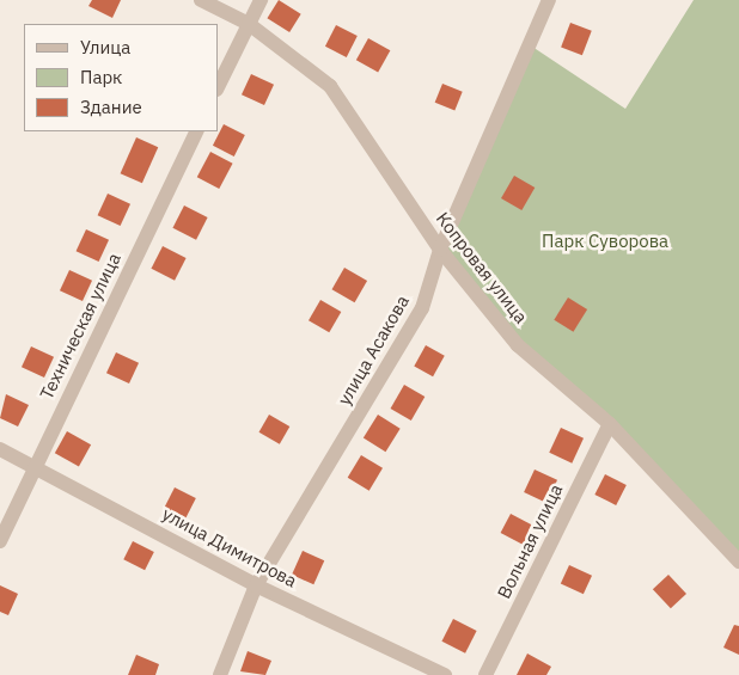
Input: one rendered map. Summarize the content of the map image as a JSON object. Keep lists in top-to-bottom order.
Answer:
{
  "streets": {
    "street": [
      "Копровая улица",
      "Техническая улица",
      "улица Асакова",
      "Вольная улица",
      "улица Димитрова"
    ]
  },
  "crossings": [
    ["Копровая улица", "улица Асакова"],
    ["Копровая улица", "Вольная улица"],
    ["Техническая улица", "улица Димитрова"],
    ["улица Асакова", "улица Димитрова"]
  ],
  "parks": ["Парк Суворова"],
  "legend": ["Улица", "Парк", "Здание"]
}
